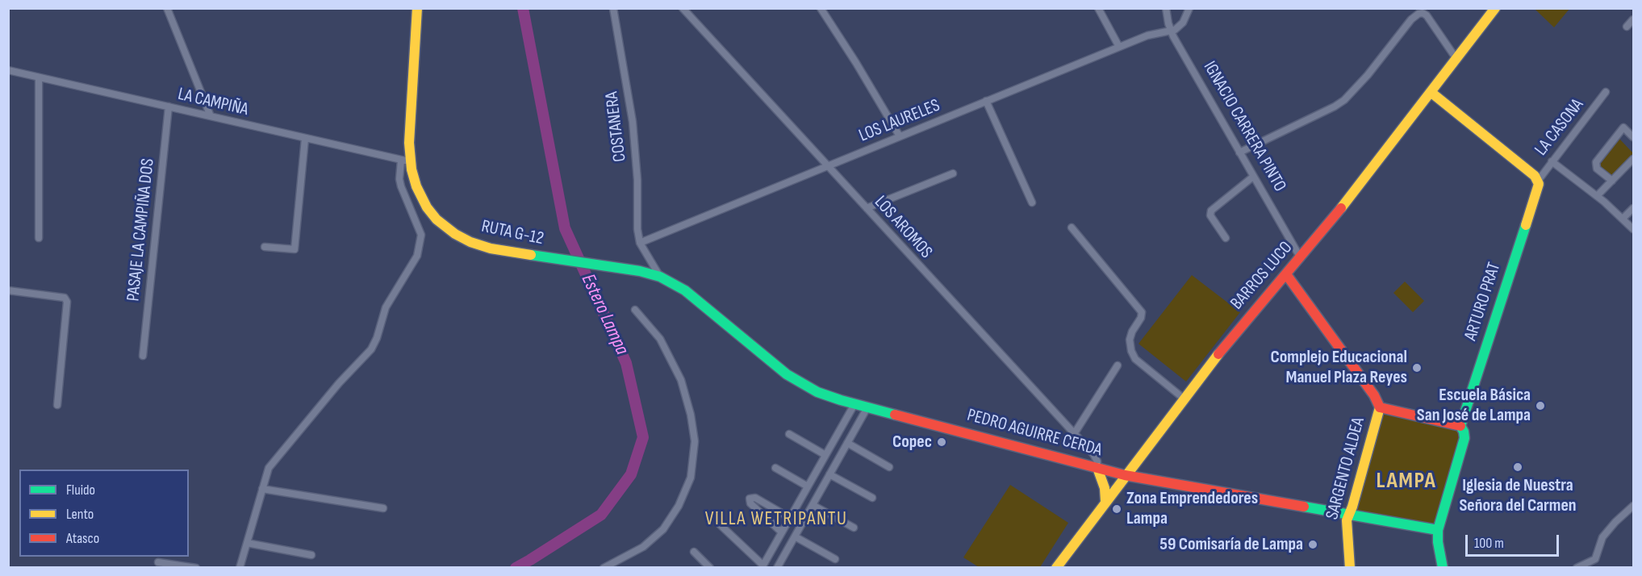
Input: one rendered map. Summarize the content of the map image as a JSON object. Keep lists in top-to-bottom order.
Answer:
{
  "streets": {
    "main road": [
      "RUTA G-12",
      "BARROS LUCO",
      "ARTURO PRAT",
      "PEDRO AGUIRRE CERDA",
      "SARGENTO ALDEA"
    ],
    "street": [
      "LA CAMPIÑA",
      "LOS LAURELES",
      "COSTANERA",
      "IGNACIO CARRERA PINTO",
      "LA CASONA",
      "LOS AROMOS",
      "PASAJE LA CAMPIÑA DOS"
    ]
  },
  "crossings": [
    ["LA CAMPIÑA", "PASAJE LA CAMPIÑA DOS"],
    ["LA CAMPIÑA", "RUTA G-12"],
    ["LOS LAURELES", "COSTANERA"],
    ["LOS LAURELES", "IGNACIO CARRERA PINTO"],
    ["LOS LAURELES", "LOS AROMOS"],
    ["IGNACIO CARRERA PINTO", "BARROS LUCO"],
    ["LA CASONA", "ARTURO PRAT"],
    ["LOS AROMOS", "PEDRO AGUIRRE CERDA"],
    ["RUTA G-12", "PEDRO AGUIRRE CERDA"],
    ["BARROS LUCO", "PEDRO AGUIRRE CERDA"],
    ["ARTURO PRAT", "PEDRO AGUIRRE CERDA"],
    ["PEDRO AGUIRRE CERDA", "SARGENTO ALDEA"]
  ],
  "districts": ["LAMPA", "VILLA WETRIPANTU"],
  "water": ["Estero Lampa"],
  "places": [
    "Complejo Educacional Manuel Plaza Reyes",
    "Escuela Básica San José de Lampa",
    "Copec",
    "Iglesia de Nuestra Señora del Carmen",
    "Zona Emprendedores Lampa",
    "59 Comisaría de Lampa"
  ],
  "legend": ["Fluido", "Lento", "Atasco"],
  "scale_bar": "100 m"
}
